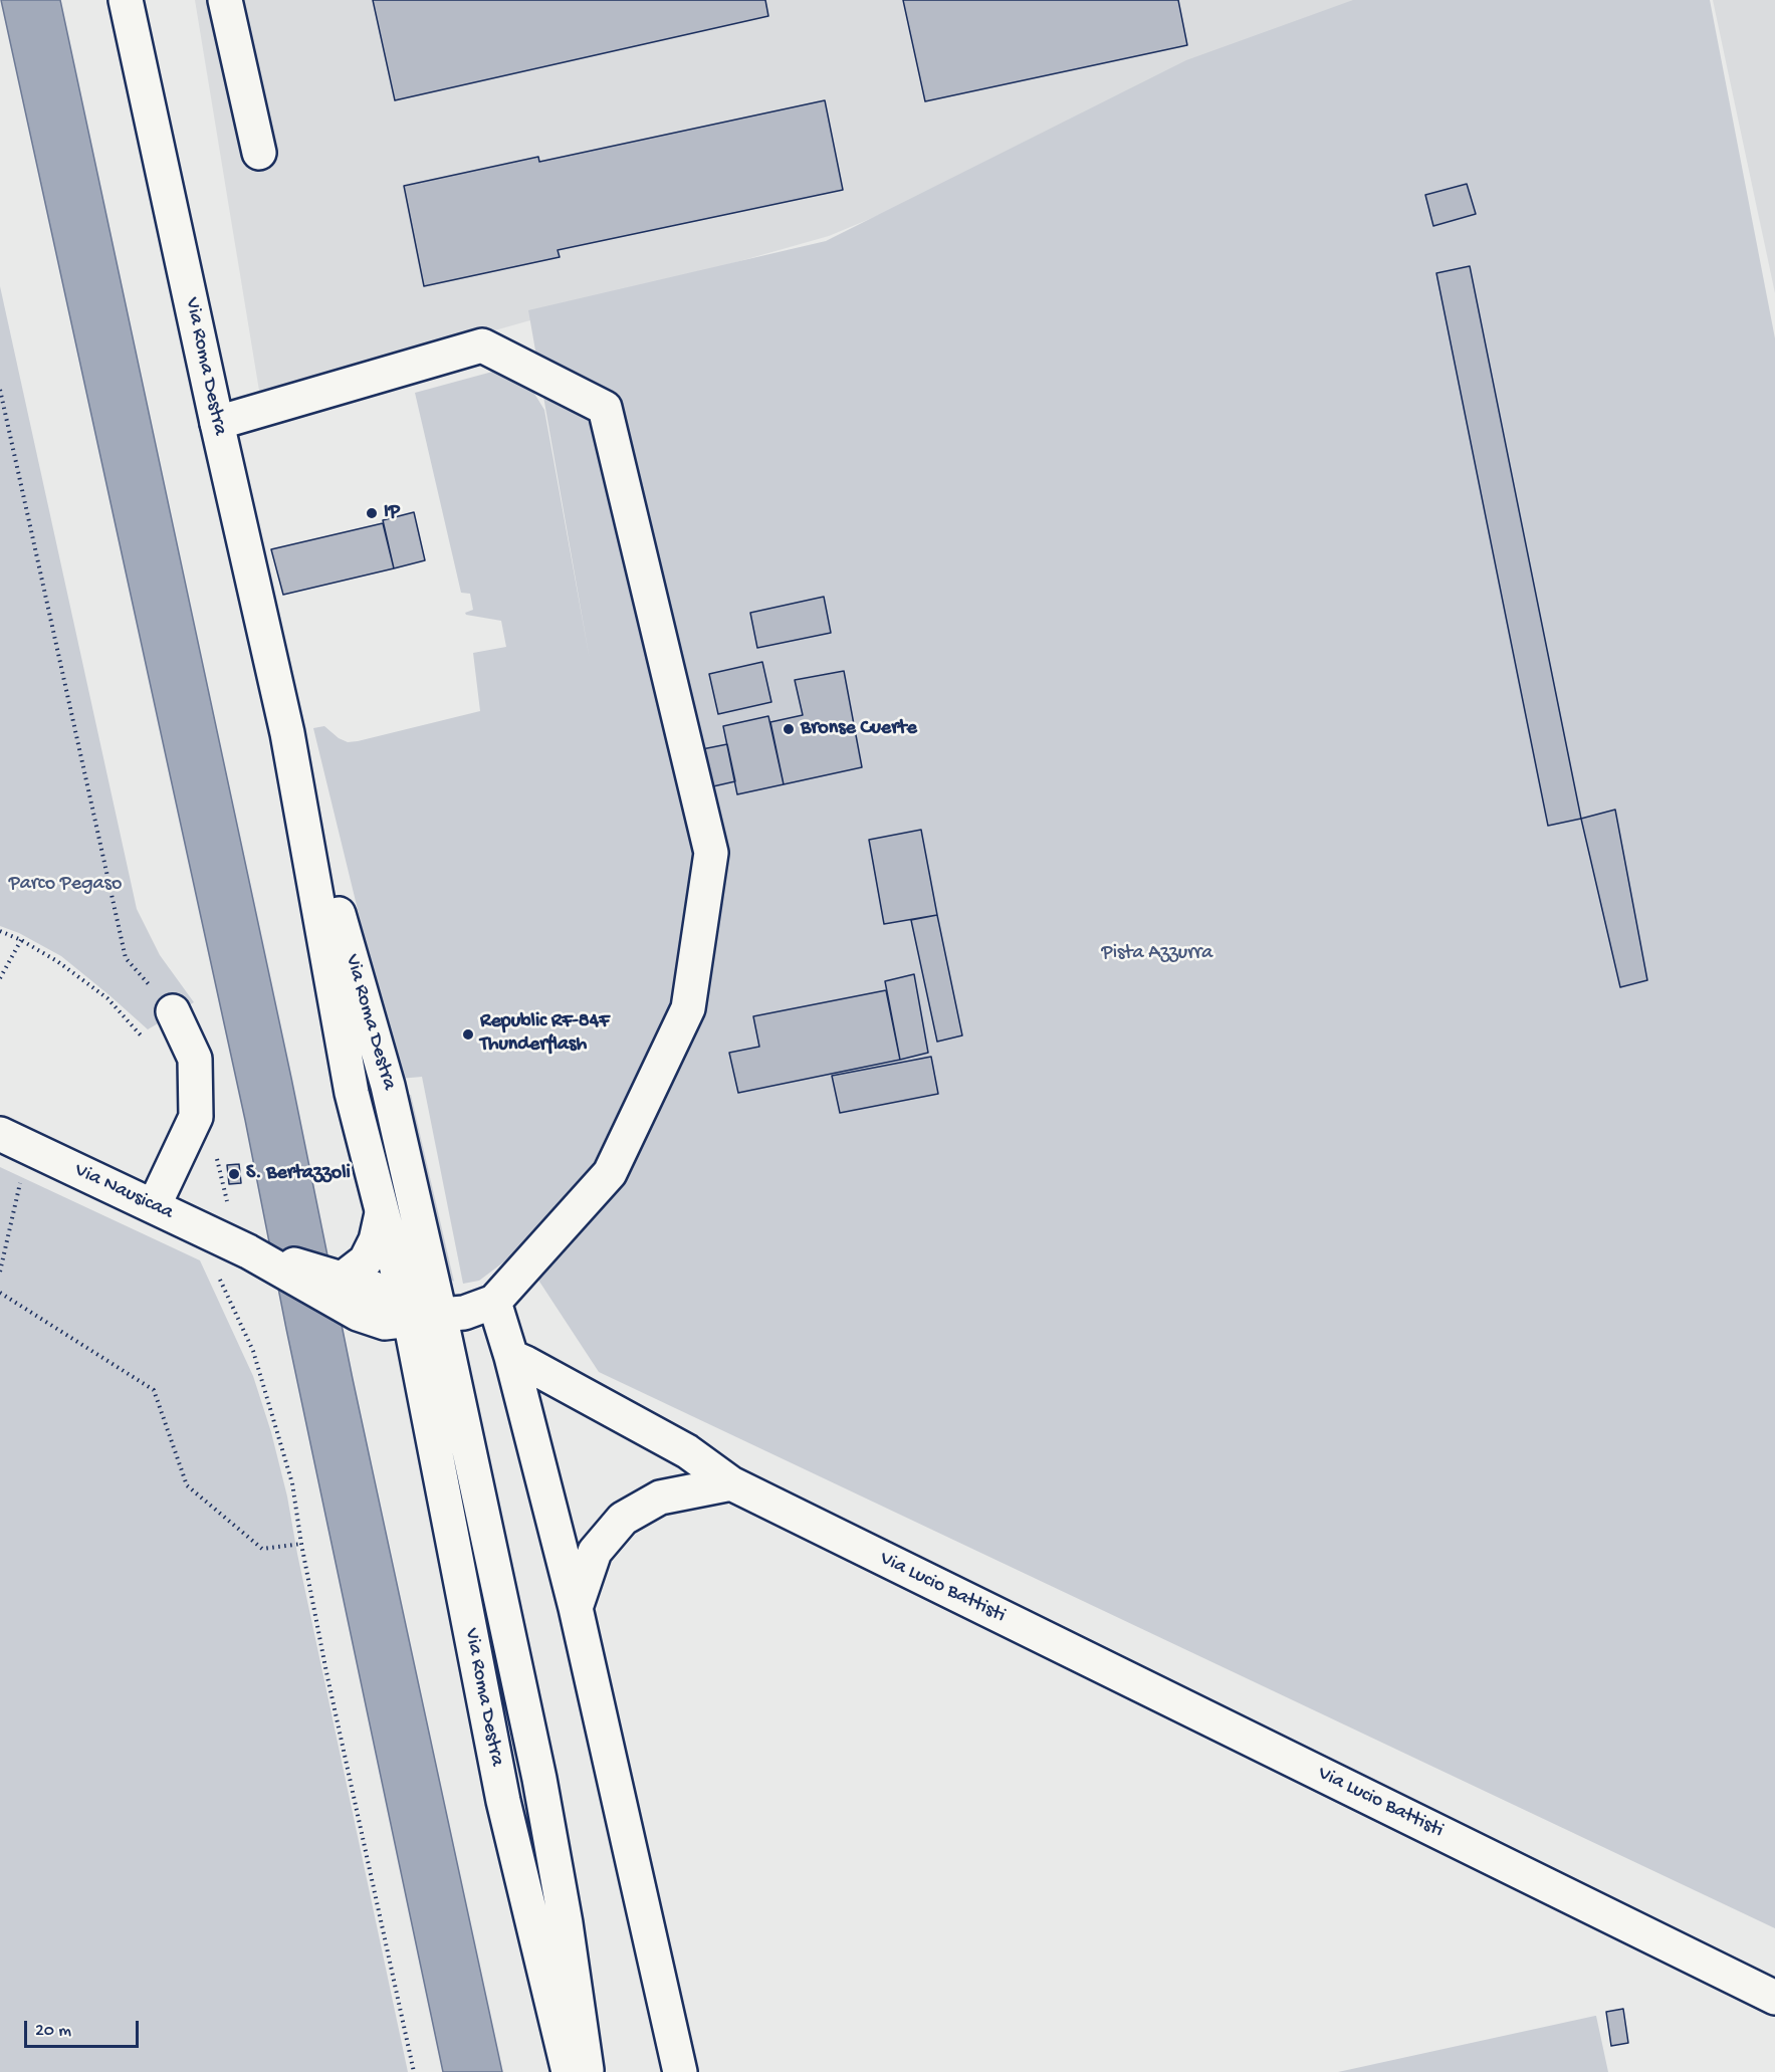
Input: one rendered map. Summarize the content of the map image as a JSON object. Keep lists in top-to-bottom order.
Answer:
{
  "streets": {
    "main road": ["Via Roma Destra", "Via Nausicaa", "Via Lucio Battisti"]
  },
  "crossings": [
    ["Via Roma Destra", "Via Nausicaa"]
  ],
  "parks": ["Parco Pegaso", "Pista Azzurra"],
  "places": [
    "IP",
    "Bronse Cuerte",
    "Republic RF-84F Thunderflash",
    "S. Bertazzoli"
  ],
  "scale_bar": "20 m"
}
